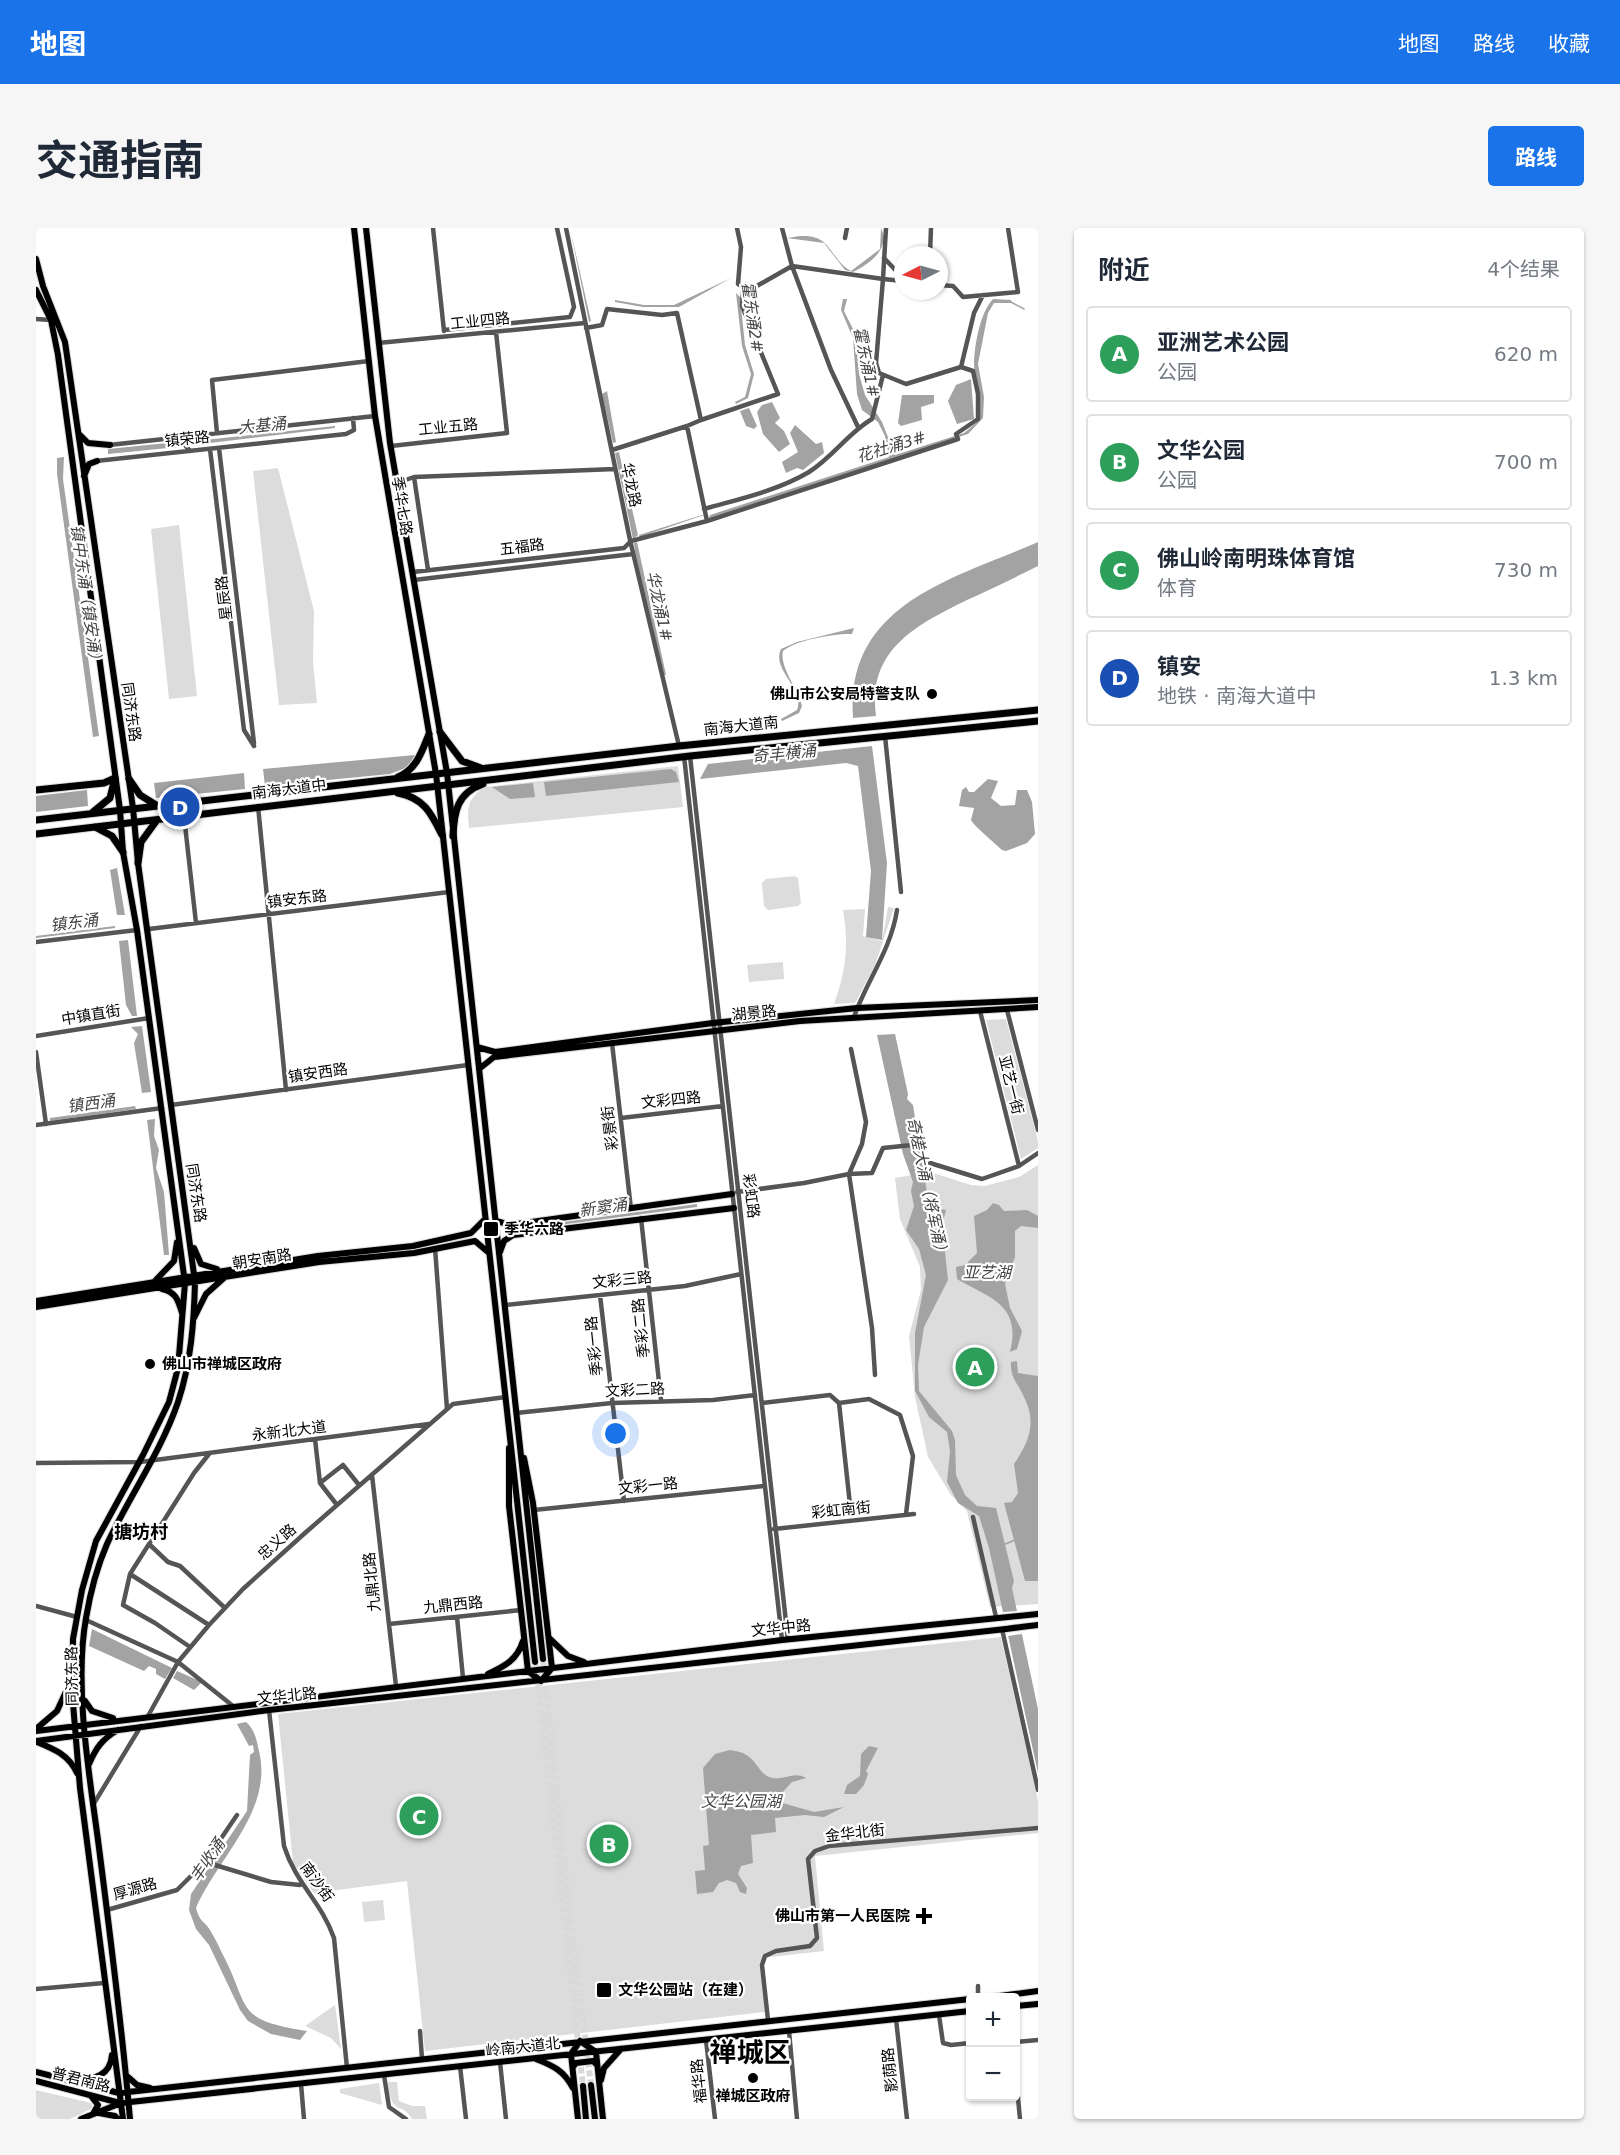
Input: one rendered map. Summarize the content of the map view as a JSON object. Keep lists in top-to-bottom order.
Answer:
{
  "streets": {
    "highway": ["南海大道南", "南海大道中"],
    "main road": [
      "季华七路",
      "同济东路",
      "湖景路",
      "朝安南路",
      "文华中路",
      "文华北路",
      "岭南大道北",
      "普君南路"
    ],
    "street": [
      "工业四路",
      "工业五路",
      "镇荣路",
      "华龙路",
      "五福路",
      "星辰路",
      "镇安东路",
      "中镇直街",
      "镇安西路",
      "亚艺一街",
      "文彩四路",
      "彩景街",
      "彩虹路",
      "文彩三路",
      "季彩二路",
      "季彩一路",
      "文彩二路",
      "永新北大道",
      "文彩一路",
      "彩虹南街",
      "忠义路",
      "九鼎北路",
      "九鼎西路",
      "金华北街",
      "南沙街",
      "厚源路",
      "影荫路",
      "福华路"
    ]
  },
  "crossings": [
    ["工业四路", "工业五路"],
    ["工业四路", "华龙路"],
    ["工业四路", "季华七路"],
    ["工业五路", "季华七路"],
    ["镇荣路", "季华七路"],
    ["镇荣路", "星辰路"],
    ["镇荣路", "同济东路"],
    ["华龙路", "五福路"],
    ["华龙路", "南海大道南"],
    ["季华七路", "五福路"],
    ["季华七路", "南海大道南"],
    ["季华七路", "南海大道中"],
    ["同济东路", "南海大道中"],
    ["同济东路", "镇安东路"],
    ["同济东路", "中镇直街"],
    ["同济东路", "镇安西路"],
    ["同济东路", "朝安南路"],
    ["同济东路", "永新北大道"],
    ["同济东路", "文华北路"],
    ["同济东路", "厚源路"],
    ["同济东路", "岭南大道北"],
    ["同济东路", "普君南路"],
    ["南海大道南", "南海大道中"],
    ["南海大道南", "彩虹路"],
    ["湖景路", "亚艺一街"],
    ["湖景路", "彩景街"],
    ["湖景路", "彩虹路"],
    ["文彩四路", "彩景街"],
    ["文彩四路", "彩虹路"],
    ["彩虹路", "文彩三路"],
    ["彩虹路", "文彩二路"],
    ["彩虹路", "文彩一路"],
    ["彩虹路", "彩虹南街"],
    ["彩虹路", "文华中路"],
    ["文彩三路", "季彩二路"],
    ["文彩三路", "季彩一路"],
    ["季彩二路", "文彩二路"],
    ["季彩一路", "文彩二路"],
    ["季彩一路", "文彩一路"],
    ["永新北大道", "忠义路"],
    ["忠义路", "九鼎北路"],
    ["忠义路", "文华北路"],
    ["九鼎北路", "九鼎西路"],
    ["九鼎北路", "文华北路"],
    ["文华中路", "文华北路"],
    ["文华北路", "南沙街"],
    ["金华北街", "岭南大道北"],
    ["南沙街", "岭南大道北"],
    ["岭南大道北", "影荫路"],
    ["岭南大道北", "普君南路"],
    ["岭南大道北", "福华路"]
  ],
  "districts": ["搪坊村", "禅城区"],
  "water": [
    "霍东涌2#",
    "霍东涌1#",
    "大基涌",
    "花社涌3#",
    "镇中东涌（镇安涌）",
    "华龙涌1#",
    "奇丰横涌",
    "镇东涌",
    "镇西涌",
    "奇槎大涌（将军涌）",
    "新窦涌",
    "亚艺湖",
    "文华公园湖",
    "丰收涌"
  ],
  "places": {
    "other": ["佛山市公安局特警支队", "佛山市禅城区政府", "禅城区政府"],
    "transit": ["季华六路", "文华公园站（在建）"],
    "health": ["佛山市第一人民医院"]
  },
  "north": "left",
  "page": {
    "header": "地图",
    "nav": ["地图", "路线", "收藏"],
    "title": "交通指南",
    "buttons": "路线",
    "heading": ["附近", "4个结果"],
    "list": [
      {
        "mark": "A",
        "name": "亚洲艺术公园",
        "note": "公园",
        "value": "620 m"
      },
      {
        "mark": "B",
        "name": "文华公园",
        "note": "公园",
        "value": "700 m"
      },
      {
        "mark": "C",
        "name": "佛山岭南明珠体育馆",
        "note": "体育",
        "value": "730 m"
      },
      {
        "mark": "D",
        "name": "镇安",
        "note": "地铁 · 南海大道中",
        "value": "1.3 km"
      }
    ],
    "pins": [
      "D",
      "A",
      "C",
      "B"
    ],
    "map_buttons": ["+", "−"]
  }
}
